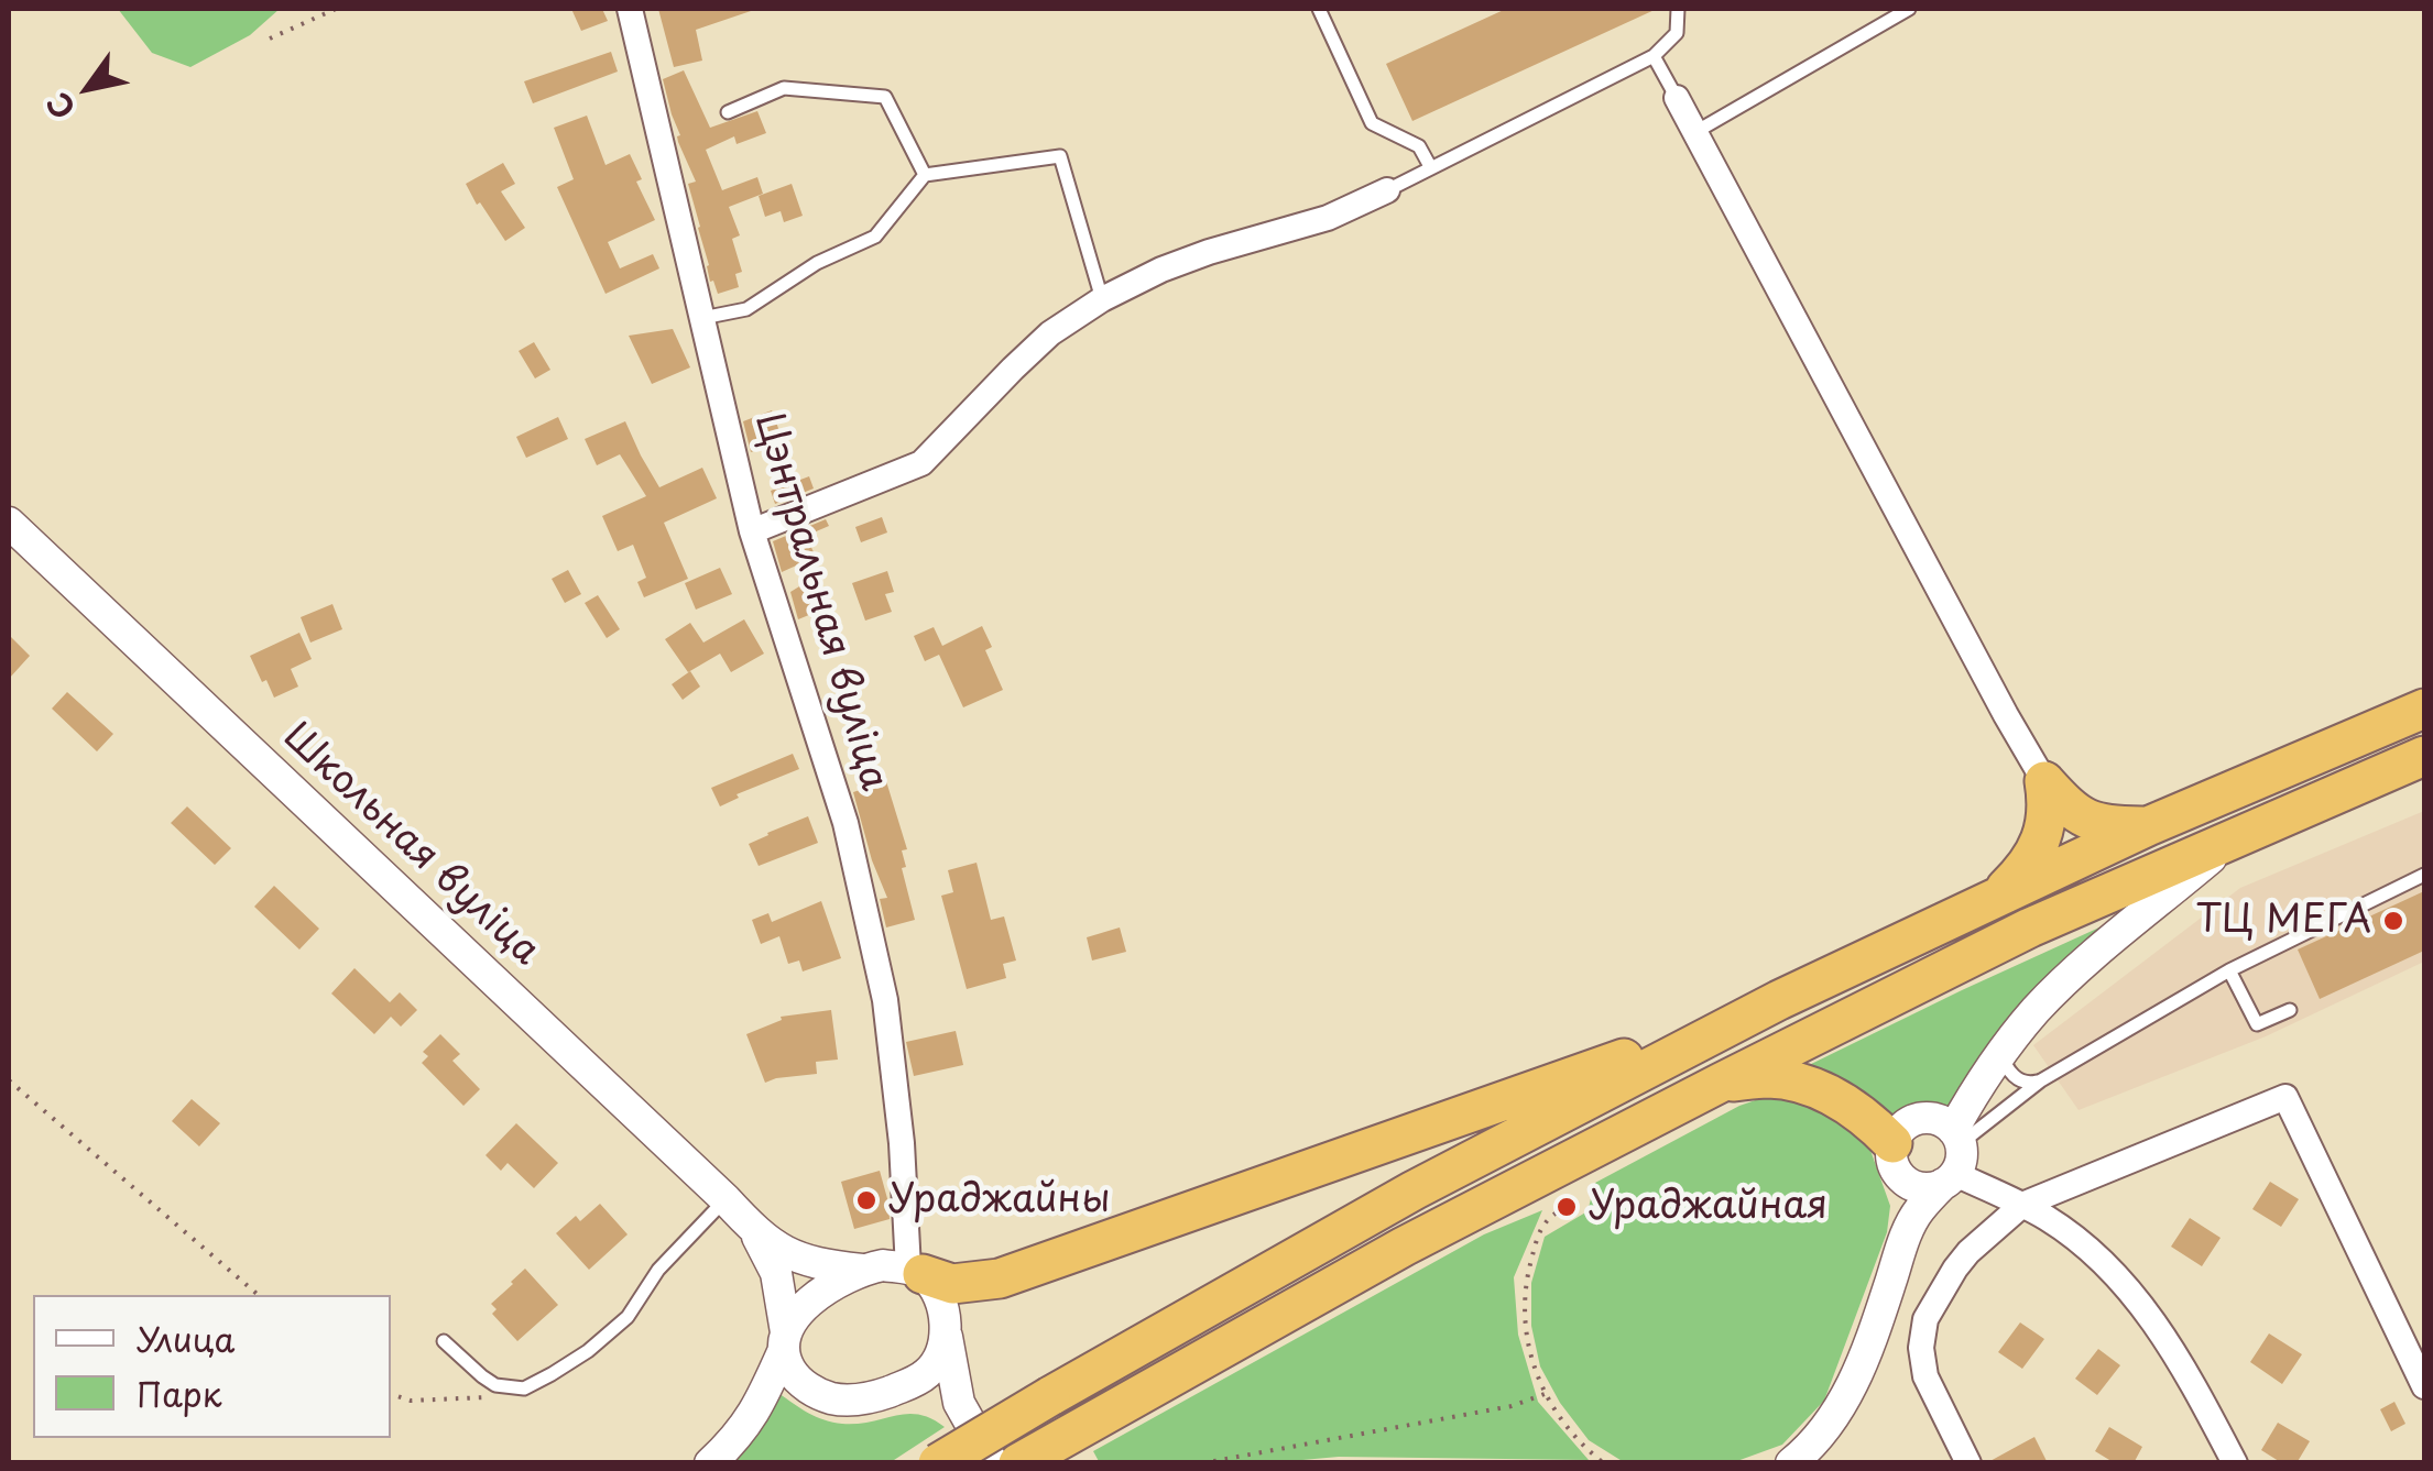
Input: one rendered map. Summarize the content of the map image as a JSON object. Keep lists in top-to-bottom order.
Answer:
{
  "streets": {
    "street": ["Цэнтральная вуліца", "Школьная вуліца"]
  },
  "places": ["ТЦ МЕГА", "Ураджайны", "Ураджайная"],
  "legend": ["Улица", "Парк"],
  "north": "bottom left"
}
